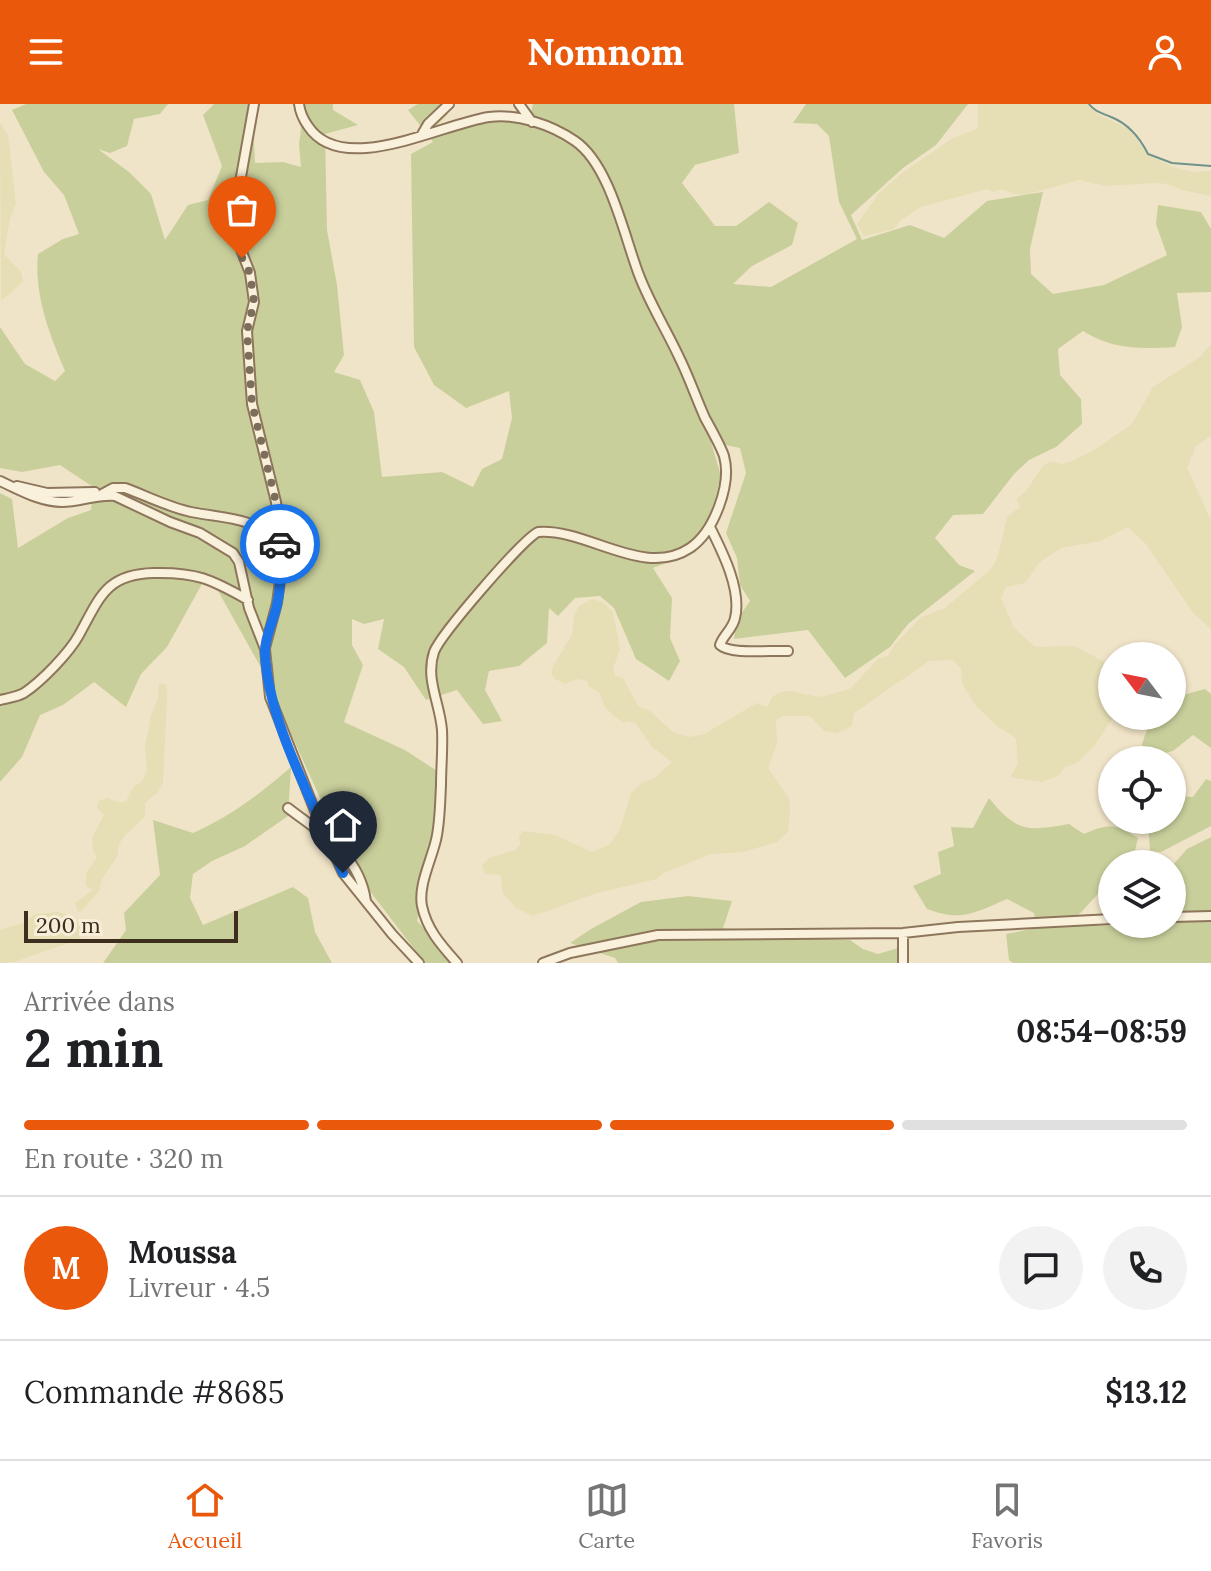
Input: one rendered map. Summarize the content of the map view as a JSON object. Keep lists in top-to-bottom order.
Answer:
{
  "scale_bar": "200 m",
  "north": "top left",
  "page": {
    "header": "Nomnom",
    "scale": "200 m",
    "heading": ["2 min", "Arrivée dans", "08:54–08:59"],
    "panel": [
      "Moussa",
      "Livreur · 4.5",
      "Commande #8685",
      "$13.12"
    ],
    "bar": "En route · 320 m",
    "round": "M",
    "tabs": ["Accueil", "Carte", "Favoris"]
  }
}
